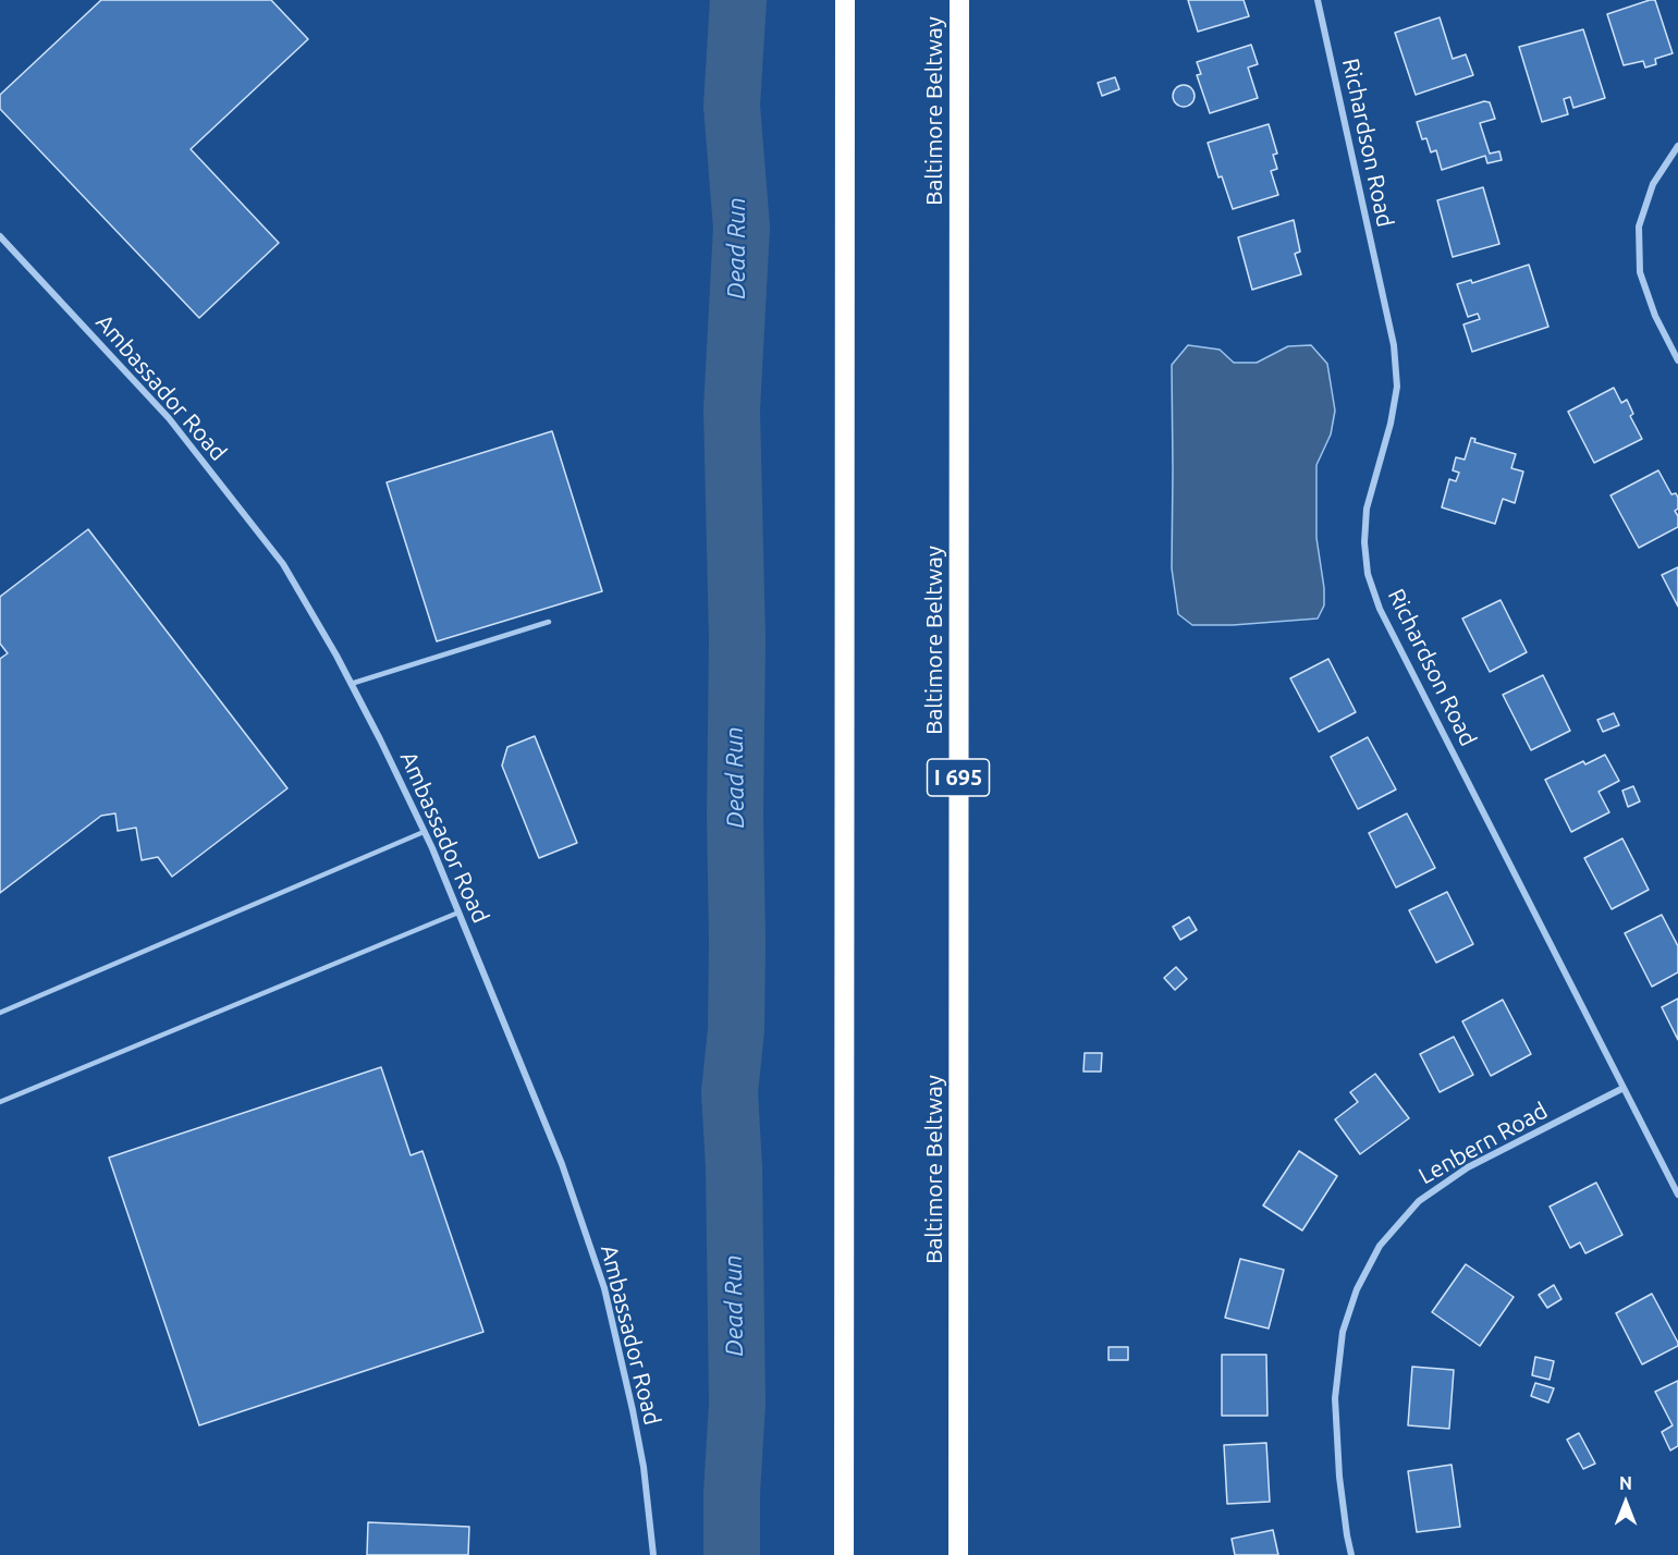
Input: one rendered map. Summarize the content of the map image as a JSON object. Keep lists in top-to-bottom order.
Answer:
{
  "streets": {
    "highway": ["Baltimore Beltway", "I 695"],
    "street": ["Richardson Road", "Ambassador Road", "Lenbern Road"]
  },
  "crossings": [
    ["Richardson Road", "Lenbern Road"]
  ],
  "water": ["Dead Run"],
  "north": "top"
}
